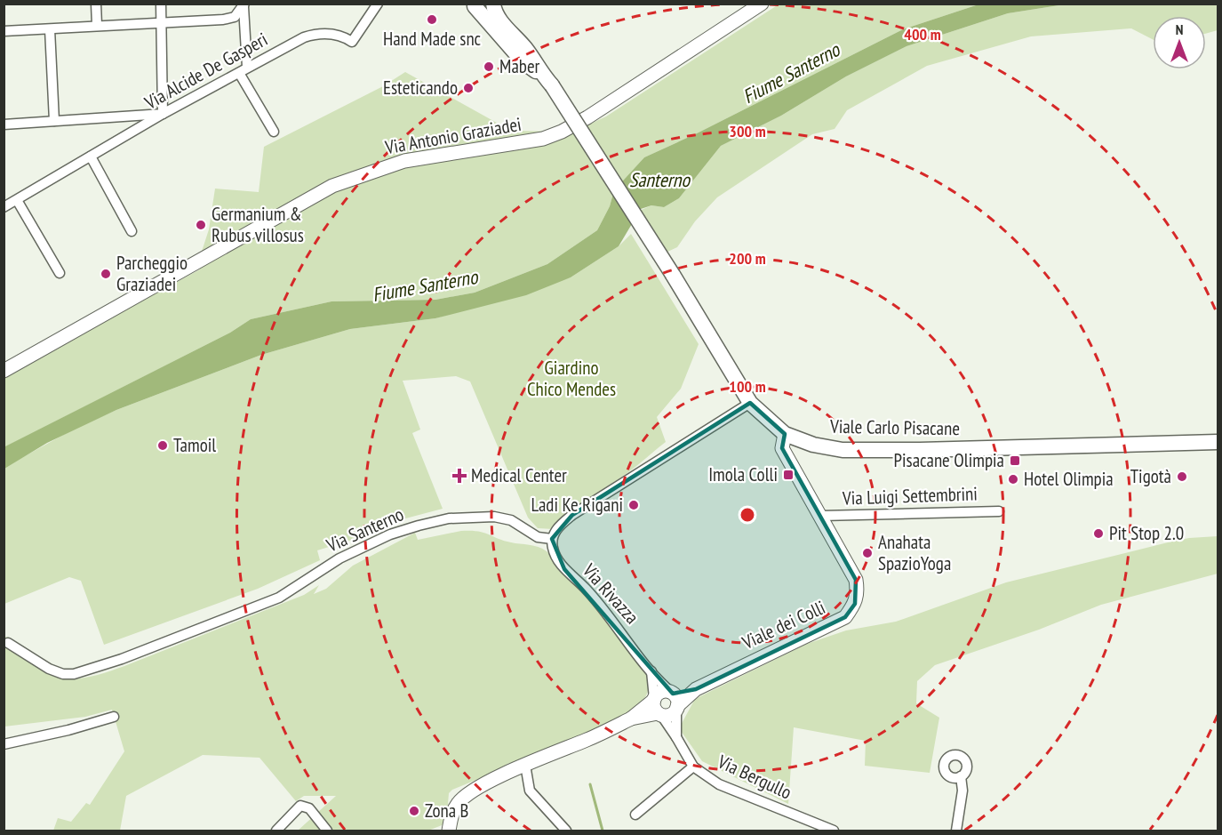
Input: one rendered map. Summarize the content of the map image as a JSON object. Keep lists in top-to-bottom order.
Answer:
{
  "streets": {
    "main road": ["Viale Carlo Pisacane"],
    "street": [
      "Via Alcide De Gasperi",
      "Via Antonio Graziadei",
      "Via Luigi Settembrini",
      "Via Santerno",
      "Via Rivazza",
      "Viale dei Colli",
      "Via Bergullo"
    ]
  },
  "crossings": [
    ["Viale Carlo Pisacane", "Viale dei Colli"],
    ["Via Luigi Settembrini", "Viale dei Colli"],
    ["Via Santerno", "Via Rivazza"],
    ["Via Rivazza", "Viale dei Colli"]
  ],
  "water": ["Fiume Santerno", "Santerno"],
  "parks": ["Giardino Chico Mendes"],
  "places": {
    "other": [
      "Hand Made snc",
      "Maber",
      "Esteticando",
      "Germanium & Rubus villosus",
      "Parcheggio Graziadei",
      "Tamoil",
      "Tigotà",
      "Hotel Olimpia",
      "Ladi Ke Rigani",
      "Pit Stop 2.0",
      "Anahata SpazioYoga",
      "Zona B"
    ],
    "transit": ["Pisacane Olimpia", "Imola Colli"],
    "health": ["Medical Center"]
  },
  "north": "top",
  "rings": [
    "400 m",
    "300 m",
    "200 m",
    "100 m"
  ]
}
